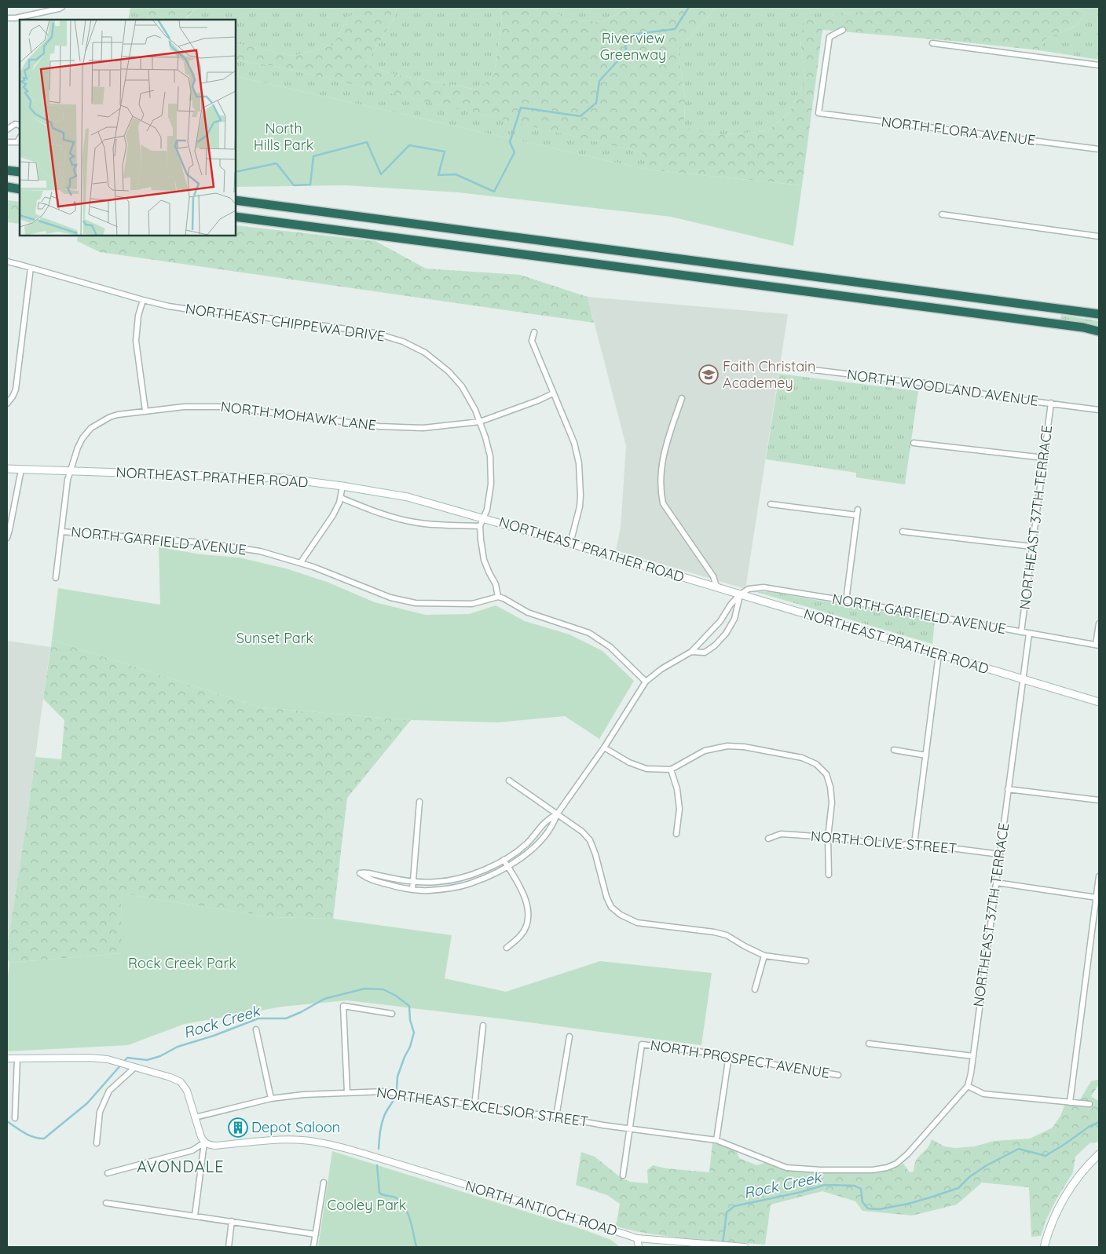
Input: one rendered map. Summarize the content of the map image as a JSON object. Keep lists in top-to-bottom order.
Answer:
{
  "streets": {
    "main road": ["NORTHEAST PRATHER ROAD"],
    "street": [
      "NORTH FLORA AVENUE",
      "NORTHEAST CHIPPEWA DRIVE",
      "NORTH WOODLAND AVENUE",
      "NORTH MOHAWK LANE",
      "NORTHEAST 37TH TERRACE",
      "NORTH GARFIELD AVENUE",
      "NORTH OLIVE STREET",
      "NORTH PROSPECT AVENUE",
      "NORTHEAST EXCELSIOR STREET",
      "NORTH ANTIOCH ROAD"
    ]
  },
  "crossings": [
    ["NORTHEAST CHIPPEWA DRIVE", "NORTH MOHAWK LANE"],
    ["NORTHEAST CHIPPEWA DRIVE", "NORTHEAST PRATHER ROAD"],
    ["NORTH WOODLAND AVENUE", "NORTHEAST 37TH TERRACE"],
    ["NORTH MOHAWK LANE", "NORTHEAST PRATHER ROAD"],
    ["NORTH MOHAWK LANE", "NORTH GARFIELD AVENUE"],
    ["NORTHEAST PRATHER ROAD", "NORTHEAST 37TH TERRACE"],
    ["NORTHEAST PRATHER ROAD", "NORTH GARFIELD AVENUE"],
    ["NORTHEAST 37TH TERRACE", "NORTH GARFIELD AVENUE"],
    ["NORTHEAST 37TH TERRACE", "NORTH OLIVE STREET"],
    ["NORTHEAST 37TH TERRACE", "NORTHEAST EXCELSIOR STREET"],
    ["NORTH PROSPECT AVENUE", "NORTHEAST EXCELSIOR STREET"]
  ],
  "districts": ["AVONDALE"],
  "water": ["Rock Creek"],
  "parks": [
    "Riverview Greenway",
    "North Hills Park",
    "Sunset Park",
    "Rock Creek Park",
    "Cooley Park"
  ],
  "places": {
    "school or university": ["Faith Christain Academey"],
    "building": ["Depot Saloon"]
  }
}
